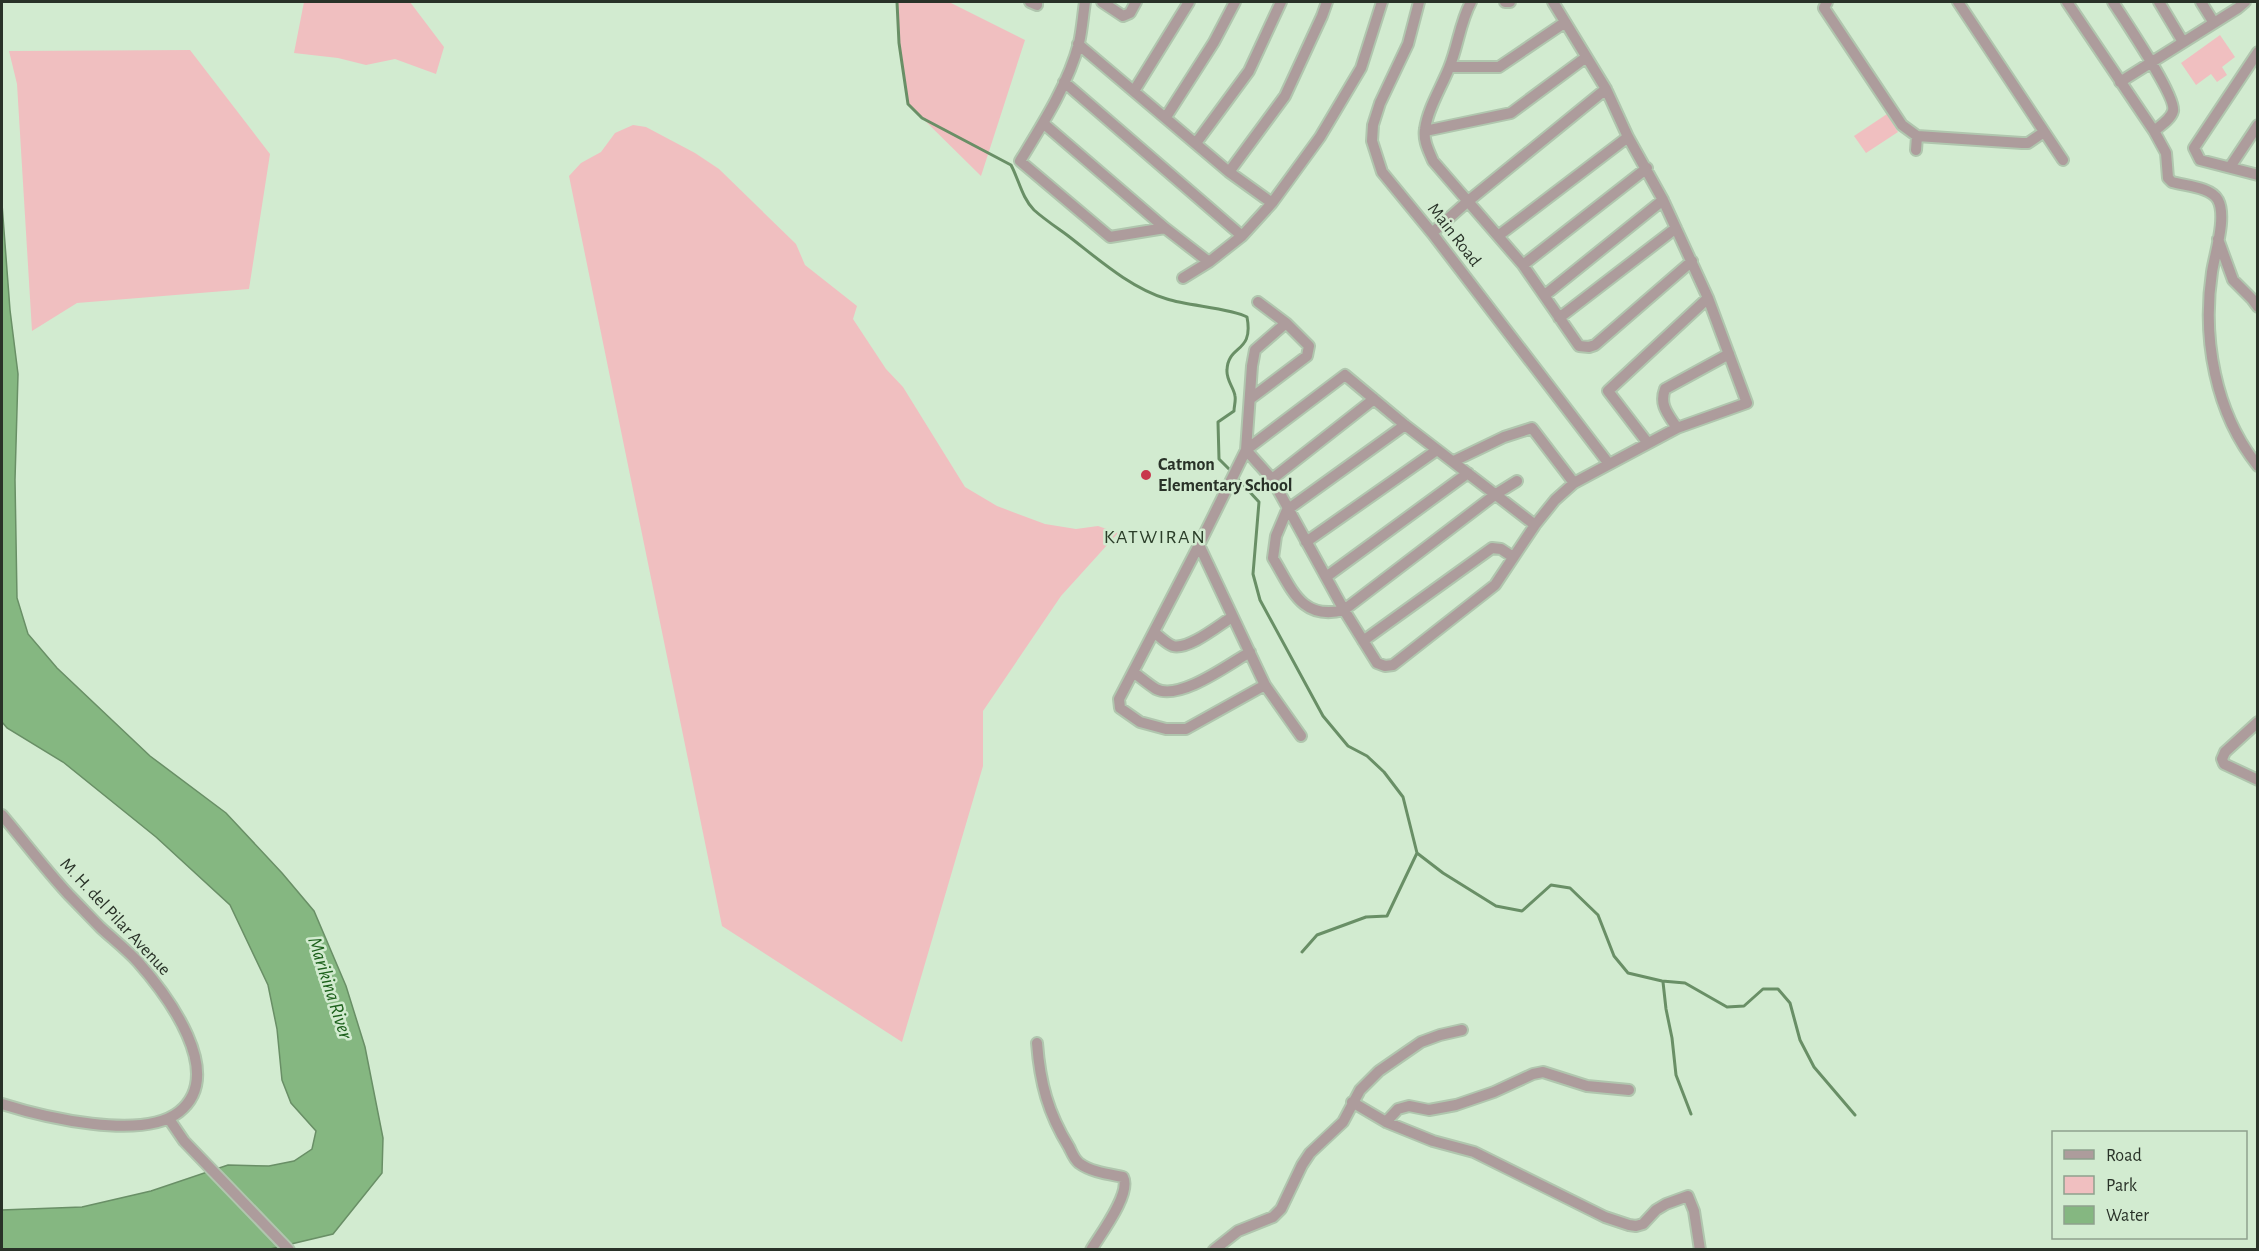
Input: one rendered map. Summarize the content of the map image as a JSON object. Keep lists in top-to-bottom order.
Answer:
{
  "streets": {
    "street": ["Main Road", "M. H. del Pilar Avenue"]
  },
  "districts": ["KATWIRAN"],
  "water": ["Marikina River"],
  "places": ["Catmon Elementary School"],
  "legend": ["Road", "Park", "Water"]
}
